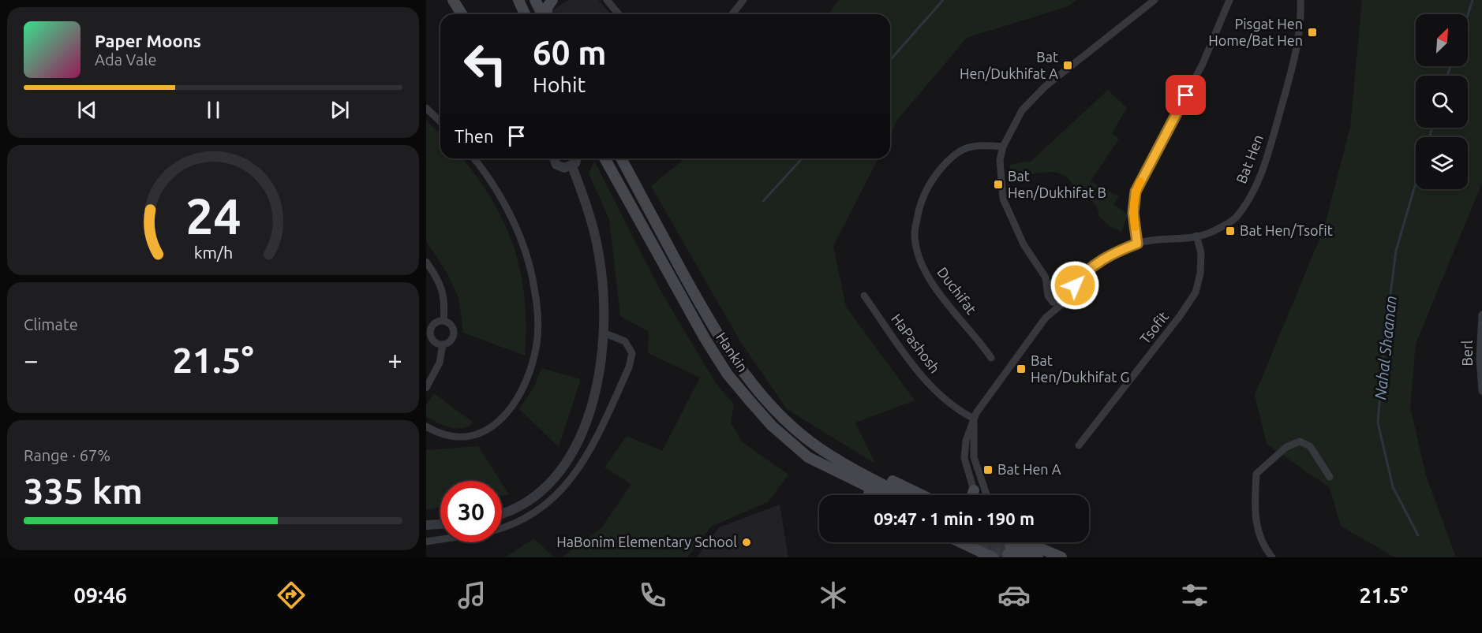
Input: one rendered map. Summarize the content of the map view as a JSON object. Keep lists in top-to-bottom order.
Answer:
{
  "streets": {
    "main road": ["Hankin"],
    "street": [
      "Bat Hen",
      "Duchifat",
      "Tsofit",
      "HaPashosh",
      "Berl"
    ]
  },
  "crossings": [
    ["Bat Hen", "Tsofit"]
  ],
  "water": ["Nahal Shaanan"],
  "places": {
    "transit": [
      "Pisgat Hen Home/Bat Hen",
      "Bat Hen/Dukhifat A",
      "Bat Hen/Dukhifat B",
      "Bat Hen/Tsofit",
      "Bat Hen/Dukhifat G",
      "Bat Hen A"
    ],
    "other": ["HaBonim Elementary School"]
  },
  "north": "top right",
  "page": {
    "turn": ["60 m", "Hohit"],
    "song": ["Paper Moons", "Ada Vale"],
    "then": "Then",
    "tile": [
      "Climate",
      ["Range · 67%", "335 km"]
    ],
    "heat": ["−", "21.5°", "+"],
    "limit": "30",
    "trip": "09:47 · 1 min · 190 m",
    "tabs": ["09:46", "21.5°"],
    "gauge": ["24", "km/h"]
  }
}
